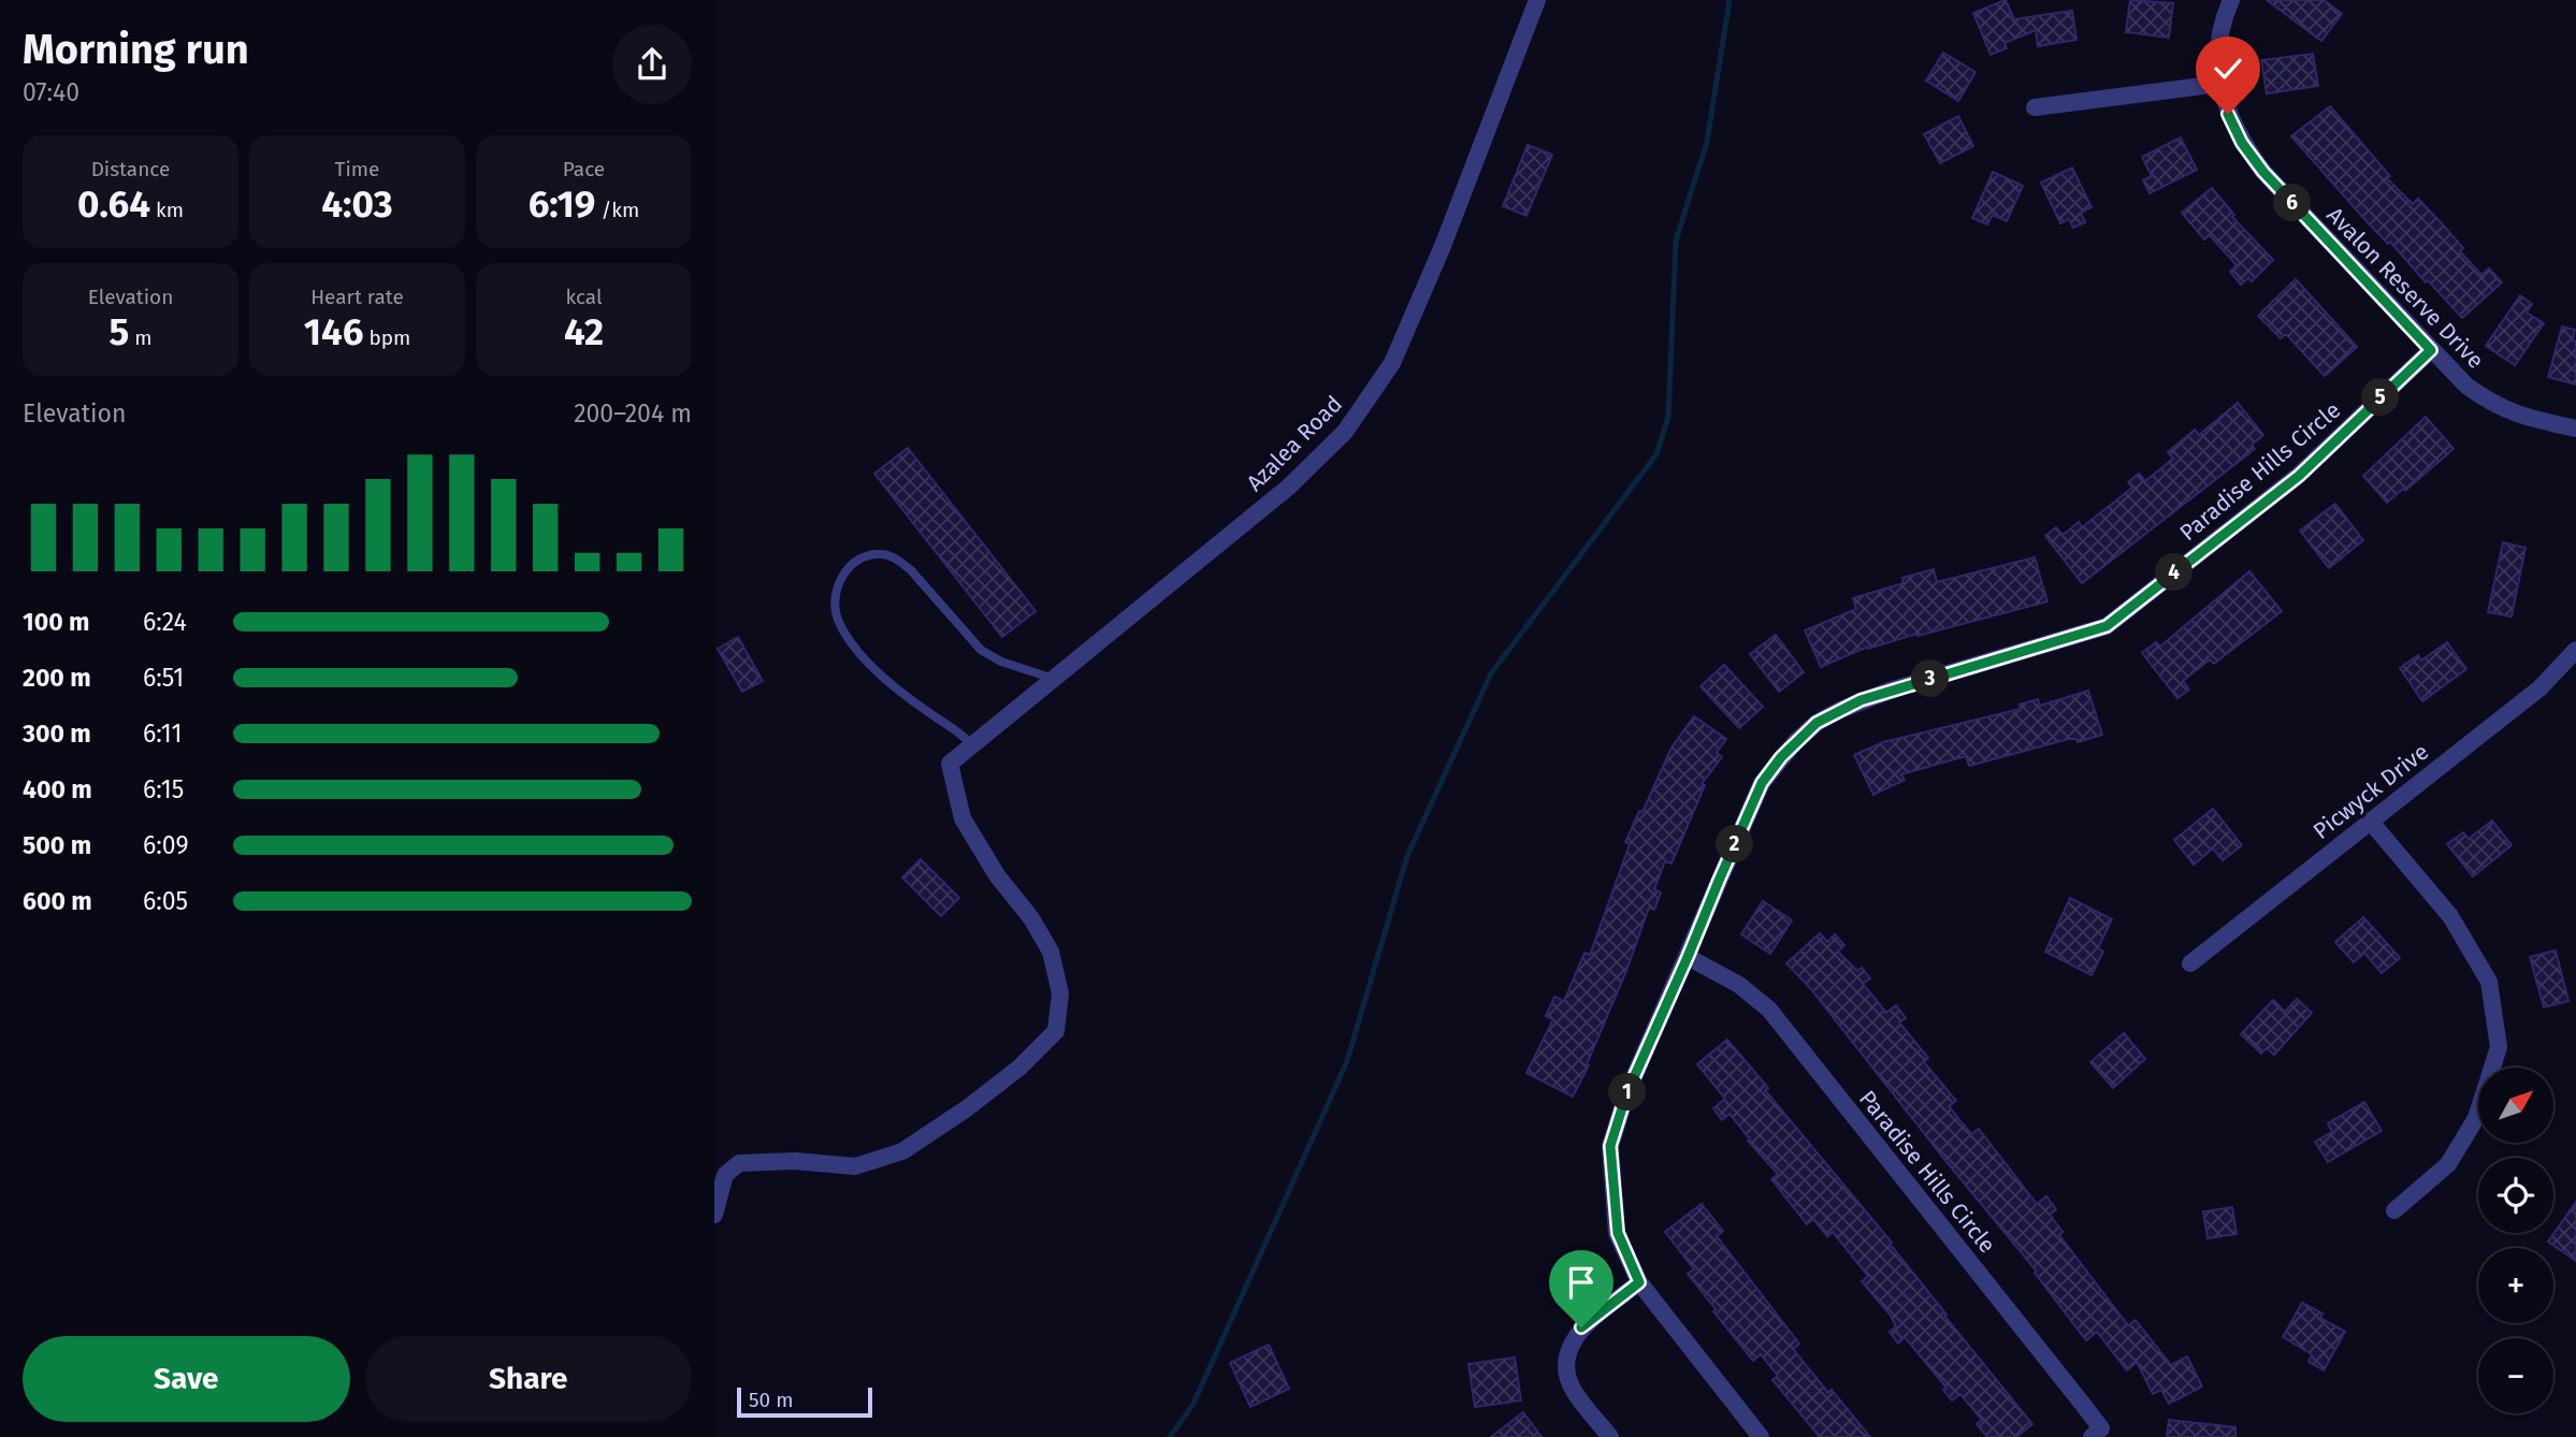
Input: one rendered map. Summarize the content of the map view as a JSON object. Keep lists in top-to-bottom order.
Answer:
{
  "streets": {
    "street": [
      "Avalon Reserve Drive",
      "Azalea Road",
      "Paradise Hills Circle",
      "Picwyck Drive"
    ]
  },
  "crossings": [
    ["Avalon Reserve Drive", "Paradise Hills Circle"]
  ],
  "scale_bar": "50 m",
  "north": "top right",
  "page": {
    "heading": ["Morning run", "07:40"],
    "stats": [
      ["Distance", "0.64 km"],
      ["Time", "4:03"],
      ["Pace", "6:19 /km"],
      ["Elevation", "5 m"],
      ["Heart rate", "146 bpm"],
      ["kcal", "42"]
    ],
    "pins": [
      "6",
      "5",
      "4",
      "3",
      "2",
      "1"
    ],
    "chart": ["Elevation", "200–204 m"],
    "list": [
      {
        "name": "100 m",
        "note": "6:24"
      },
      {
        "name": "200 m",
        "note": "6:51"
      },
      {
        "name": "300 m",
        "note": "6:11"
      },
      {
        "name": "400 m",
        "note": "6:15"
      },
      {
        "name": "500 m",
        "note": "6:09"
      },
      {
        "name": "600 m",
        "note": "6:05"
      }
    ],
    "map_buttons": ["+", "−"],
    "buttons": ["Save", "Share"],
    "scale": "50 m"
  }
}
